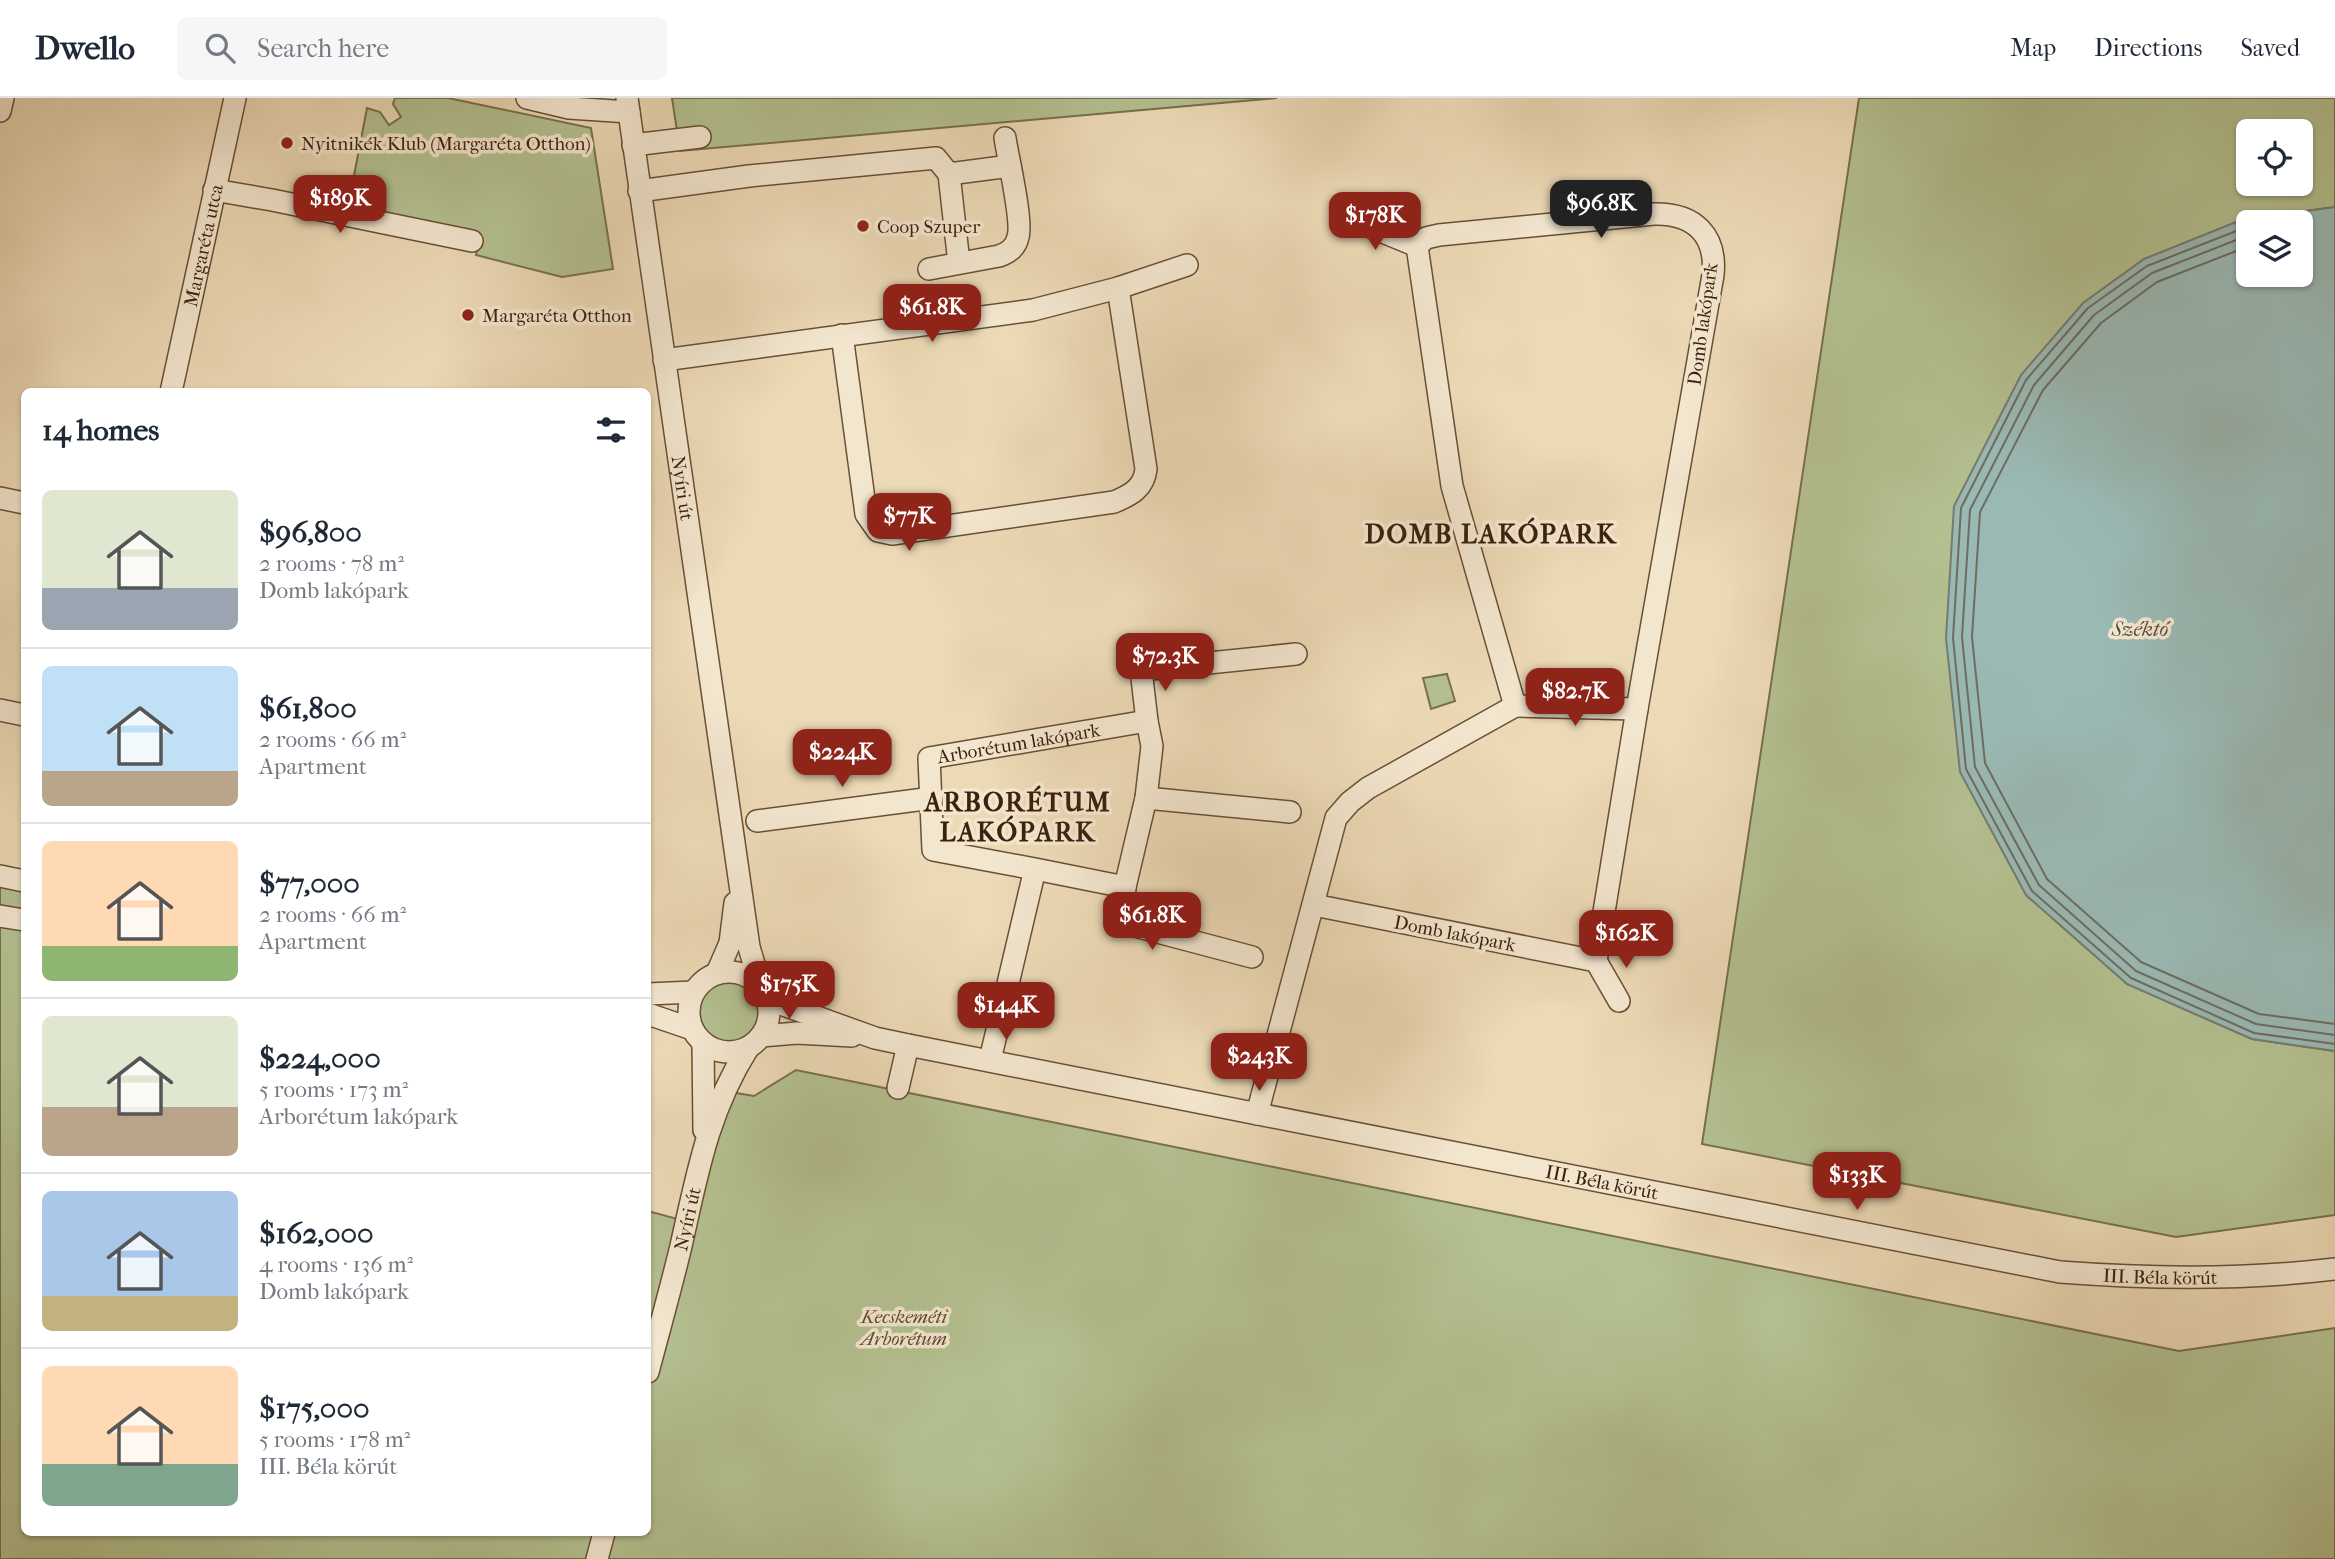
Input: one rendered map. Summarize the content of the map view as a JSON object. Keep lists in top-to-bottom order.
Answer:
{
  "streets": {
    "street": [
      "Margaréta utca",
      "Domb lakópark",
      "Nyíri út",
      "Arborétum lakópark",
      "III. Béla körút"
    ]
  },
  "crossings": [
    ["Nyíri út", "III. Béla körút"]
  ],
  "districts": ["DOMB LAKÓPARK", "ARBORÉTUM LAKÓPARK"],
  "water": ["Széktó"],
  "parks": ["Kecskeméti Arborétum"],
  "places": ["Nyitnikék Klub (Margaréta Otthon)", "Coop Szuper", "Margaréta Otthon"],
  "page": {
    "header": "Dwello",
    "search": "Search here",
    "nav": ["Map", "Directions", "Saved"],
    "price": [
      "$189K",
      "$96.8K",
      "$178K",
      "$61.8K",
      "$77K",
      "$72.3K",
      "$82.7K",
      "$224K",
      "$61.8K",
      "$162K",
      "$175K",
      "$144K",
      "$243K",
      "$133K"
    ],
    "heading": "14 homes",
    "list": [
      {
        "name": "$96,800",
        "note": "2 rooms · 78 m² · Domb lakópark"
      },
      {
        "name": "$61,800",
        "note": "2 rooms · 66 m² · Apartment"
      },
      {
        "name": "$77,000",
        "note": "2 rooms · 66 m² · Apartment"
      },
      {
        "name": "$224,000",
        "note": "5 rooms · 173 m² · Arborétum lakópark"
      },
      {
        "name": "$162,000",
        "note": "4 rooms · 136 m² · Domb lakópark"
      },
      {
        "name": "$175,000",
        "note": "5 rooms · 178 m² · III. Béla körút"
      }
    ]
  }
}
